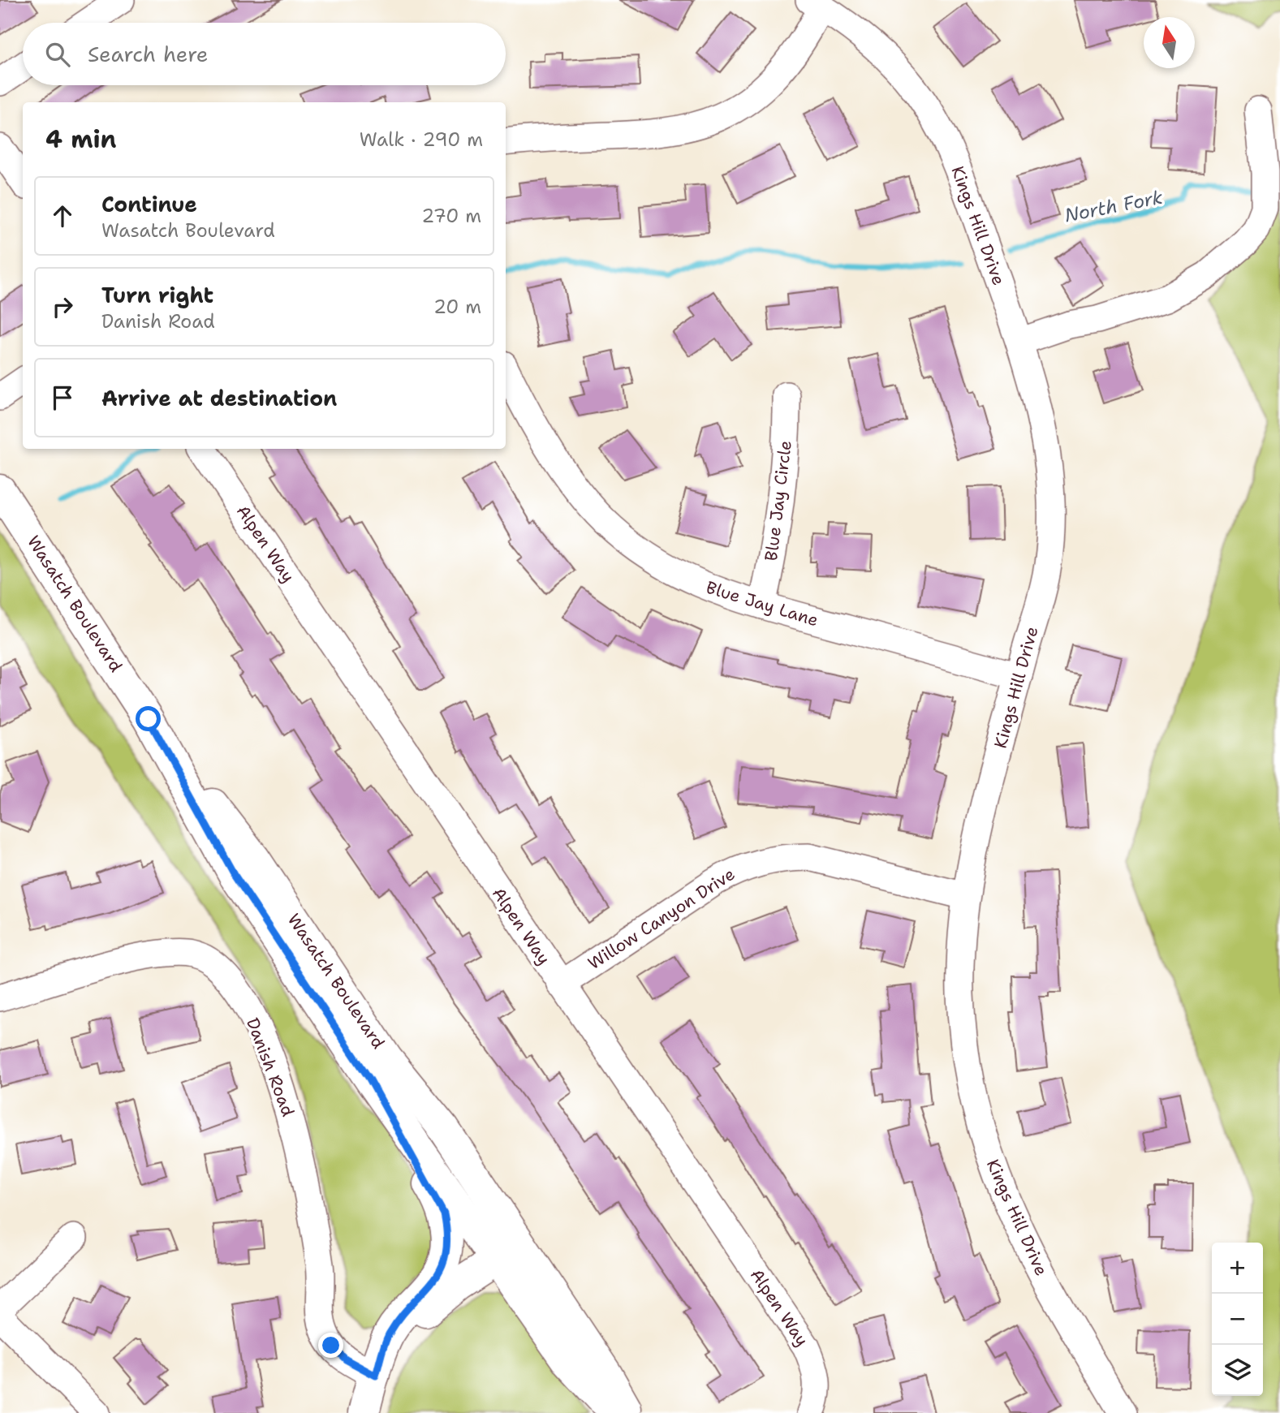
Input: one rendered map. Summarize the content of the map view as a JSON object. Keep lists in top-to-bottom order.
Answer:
{
  "streets": {
    "main road": ["Wasatch Boulevard"],
    "street": [
      "Kings Hill Drive",
      "Blue Jay Circle",
      "Alpen Way",
      "Blue Jay Lane",
      "Willow Canyon Drive",
      "Danish Road"
    ]
  },
  "crossings": [
    ["Kings Hill Drive", "Blue Jay Lane"],
    ["Kings Hill Drive", "Willow Canyon Drive"],
    ["Blue Jay Circle", "Blue Jay Lane"],
    ["Alpen Way", "Willow Canyon Drive"],
    ["Wasatch Boulevard", "Danish Road"]
  ],
  "water": ["North Fork"],
  "north": "top",
  "page": {
    "search": "Search here",
    "heading": ["4 min", "Walk · 290 m"],
    "list": [
      ["Continue", "Wasatch Boulevard", "270 m"],
      ["Turn right", "Danish Road", "20 m"],
      "Arrive at destination"
    ],
    "map_buttons": ["+", "−"]
  }
}
